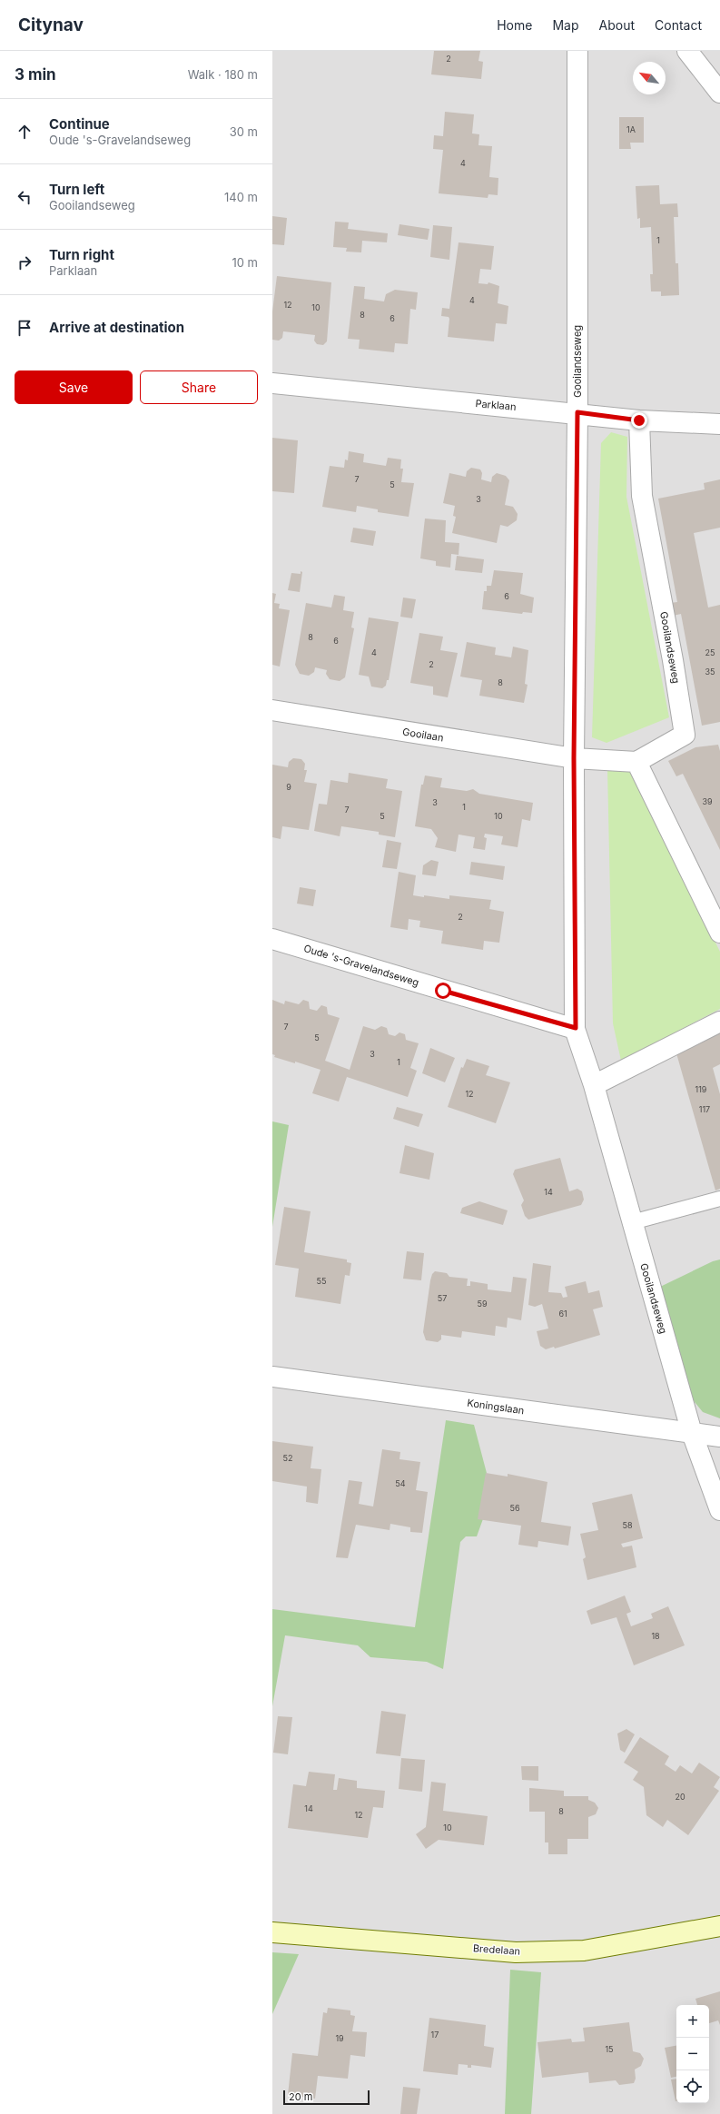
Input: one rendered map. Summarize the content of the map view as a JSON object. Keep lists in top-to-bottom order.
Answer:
{
  "streets": {
    "main road": ["Bredelaan"],
    "street": [
      "Gooilandseweg",
      "Parklaan",
      "Gooilaan",
      "Oude 's-Gravelandseweg",
      "Koningslaan"
    ]
  },
  "crossings": [
    ["Gooilandseweg", "Parklaan"],
    ["Gooilandseweg", "Gooilaan"],
    ["Gooilandseweg", "Oude 's-Gravelandseweg"],
    ["Gooilandseweg", "Koningslaan"]
  ],
  "house_numbers": [
    "2",
    "1A",
    "4",
    "1",
    "4",
    "12",
    "10",
    "8",
    "6",
    "7",
    "5",
    "3",
    "6",
    "8",
    "6",
    "4",
    "25",
    "2",
    "35",
    "8",
    "9",
    "39",
    "3",
    "1",
    "7",
    "5",
    "10",
    "2",
    "7",
    "5",
    "3",
    "1",
    "119",
    "12",
    "117",
    "14",
    "55",
    "57",
    "59",
    "61",
    "52",
    "54",
    "56",
    "58",
    "18",
    "20",
    "14",
    "8",
    "12",
    "10",
    "17",
    "19",
    "15"
  ],
  "scale_bar": "20 m",
  "north": "top left",
  "page": {
    "header": "Citynav",
    "nav": [
      "Home",
      "Map",
      "About",
      "Contact"
    ],
    "heading": ["3 min", "Walk · 180 m"],
    "list": [
      ["Continue", "Oude 's-Gravelandseweg", "30 m"],
      ["Turn left", "Gooilandseweg", "140 m"],
      ["Turn right", "Parklaan", "10 m"],
      "Arrive at destination"
    ],
    "buttons": ["Save", "Share"],
    "map_buttons": ["+", "−"],
    "scale": "20 m"
  }
}
